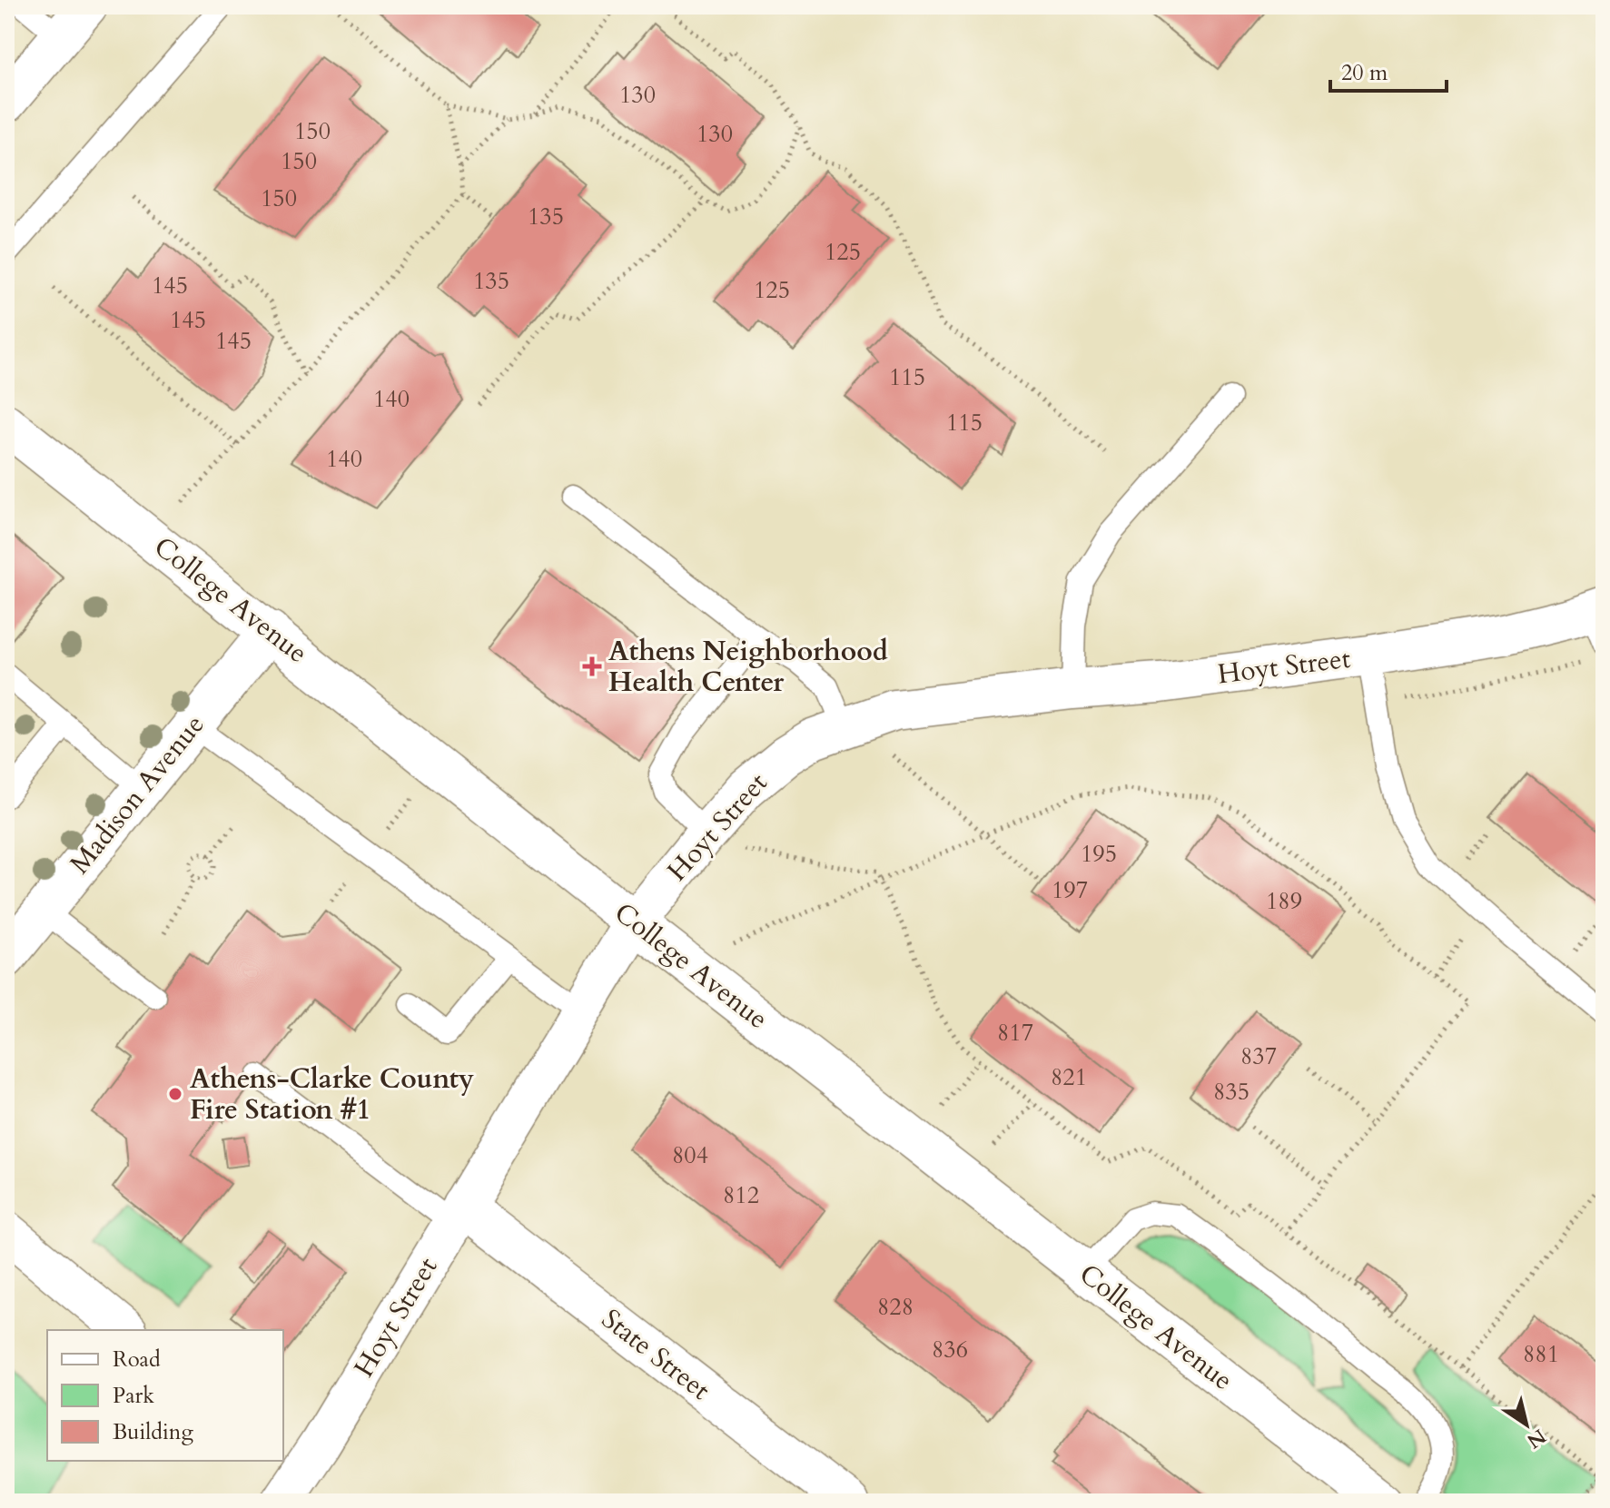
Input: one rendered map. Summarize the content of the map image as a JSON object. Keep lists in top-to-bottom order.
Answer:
{
  "streets": {
    "street": [
      "College Avenue",
      "Hoyt Street",
      "Madison Avenue",
      "State Street"
    ]
  },
  "crossings": [
    ["College Avenue", "Hoyt Street"],
    ["College Avenue", "Madison Avenue"],
    ["Hoyt Street", "State Street"]
  ],
  "places": {
    "health": ["Athens Neighborhood Health Center"],
    "other": ["Athens-Clarke County Fire Station #1"]
  },
  "house_numbers": [
    "130",
    "150",
    "130",
    "150",
    "150",
    "135",
    "125",
    "135",
    "145",
    "125",
    "145",
    "145",
    "115",
    "140",
    "115",
    "140",
    "195",
    "197",
    "189",
    "817",
    "837",
    "821",
    "835",
    "804",
    "812",
    "828",
    "836",
    "881"
  ],
  "legend": ["Road", "Park", "Building"],
  "scale_bar": "20 m",
  "north": "bottom right"
}
